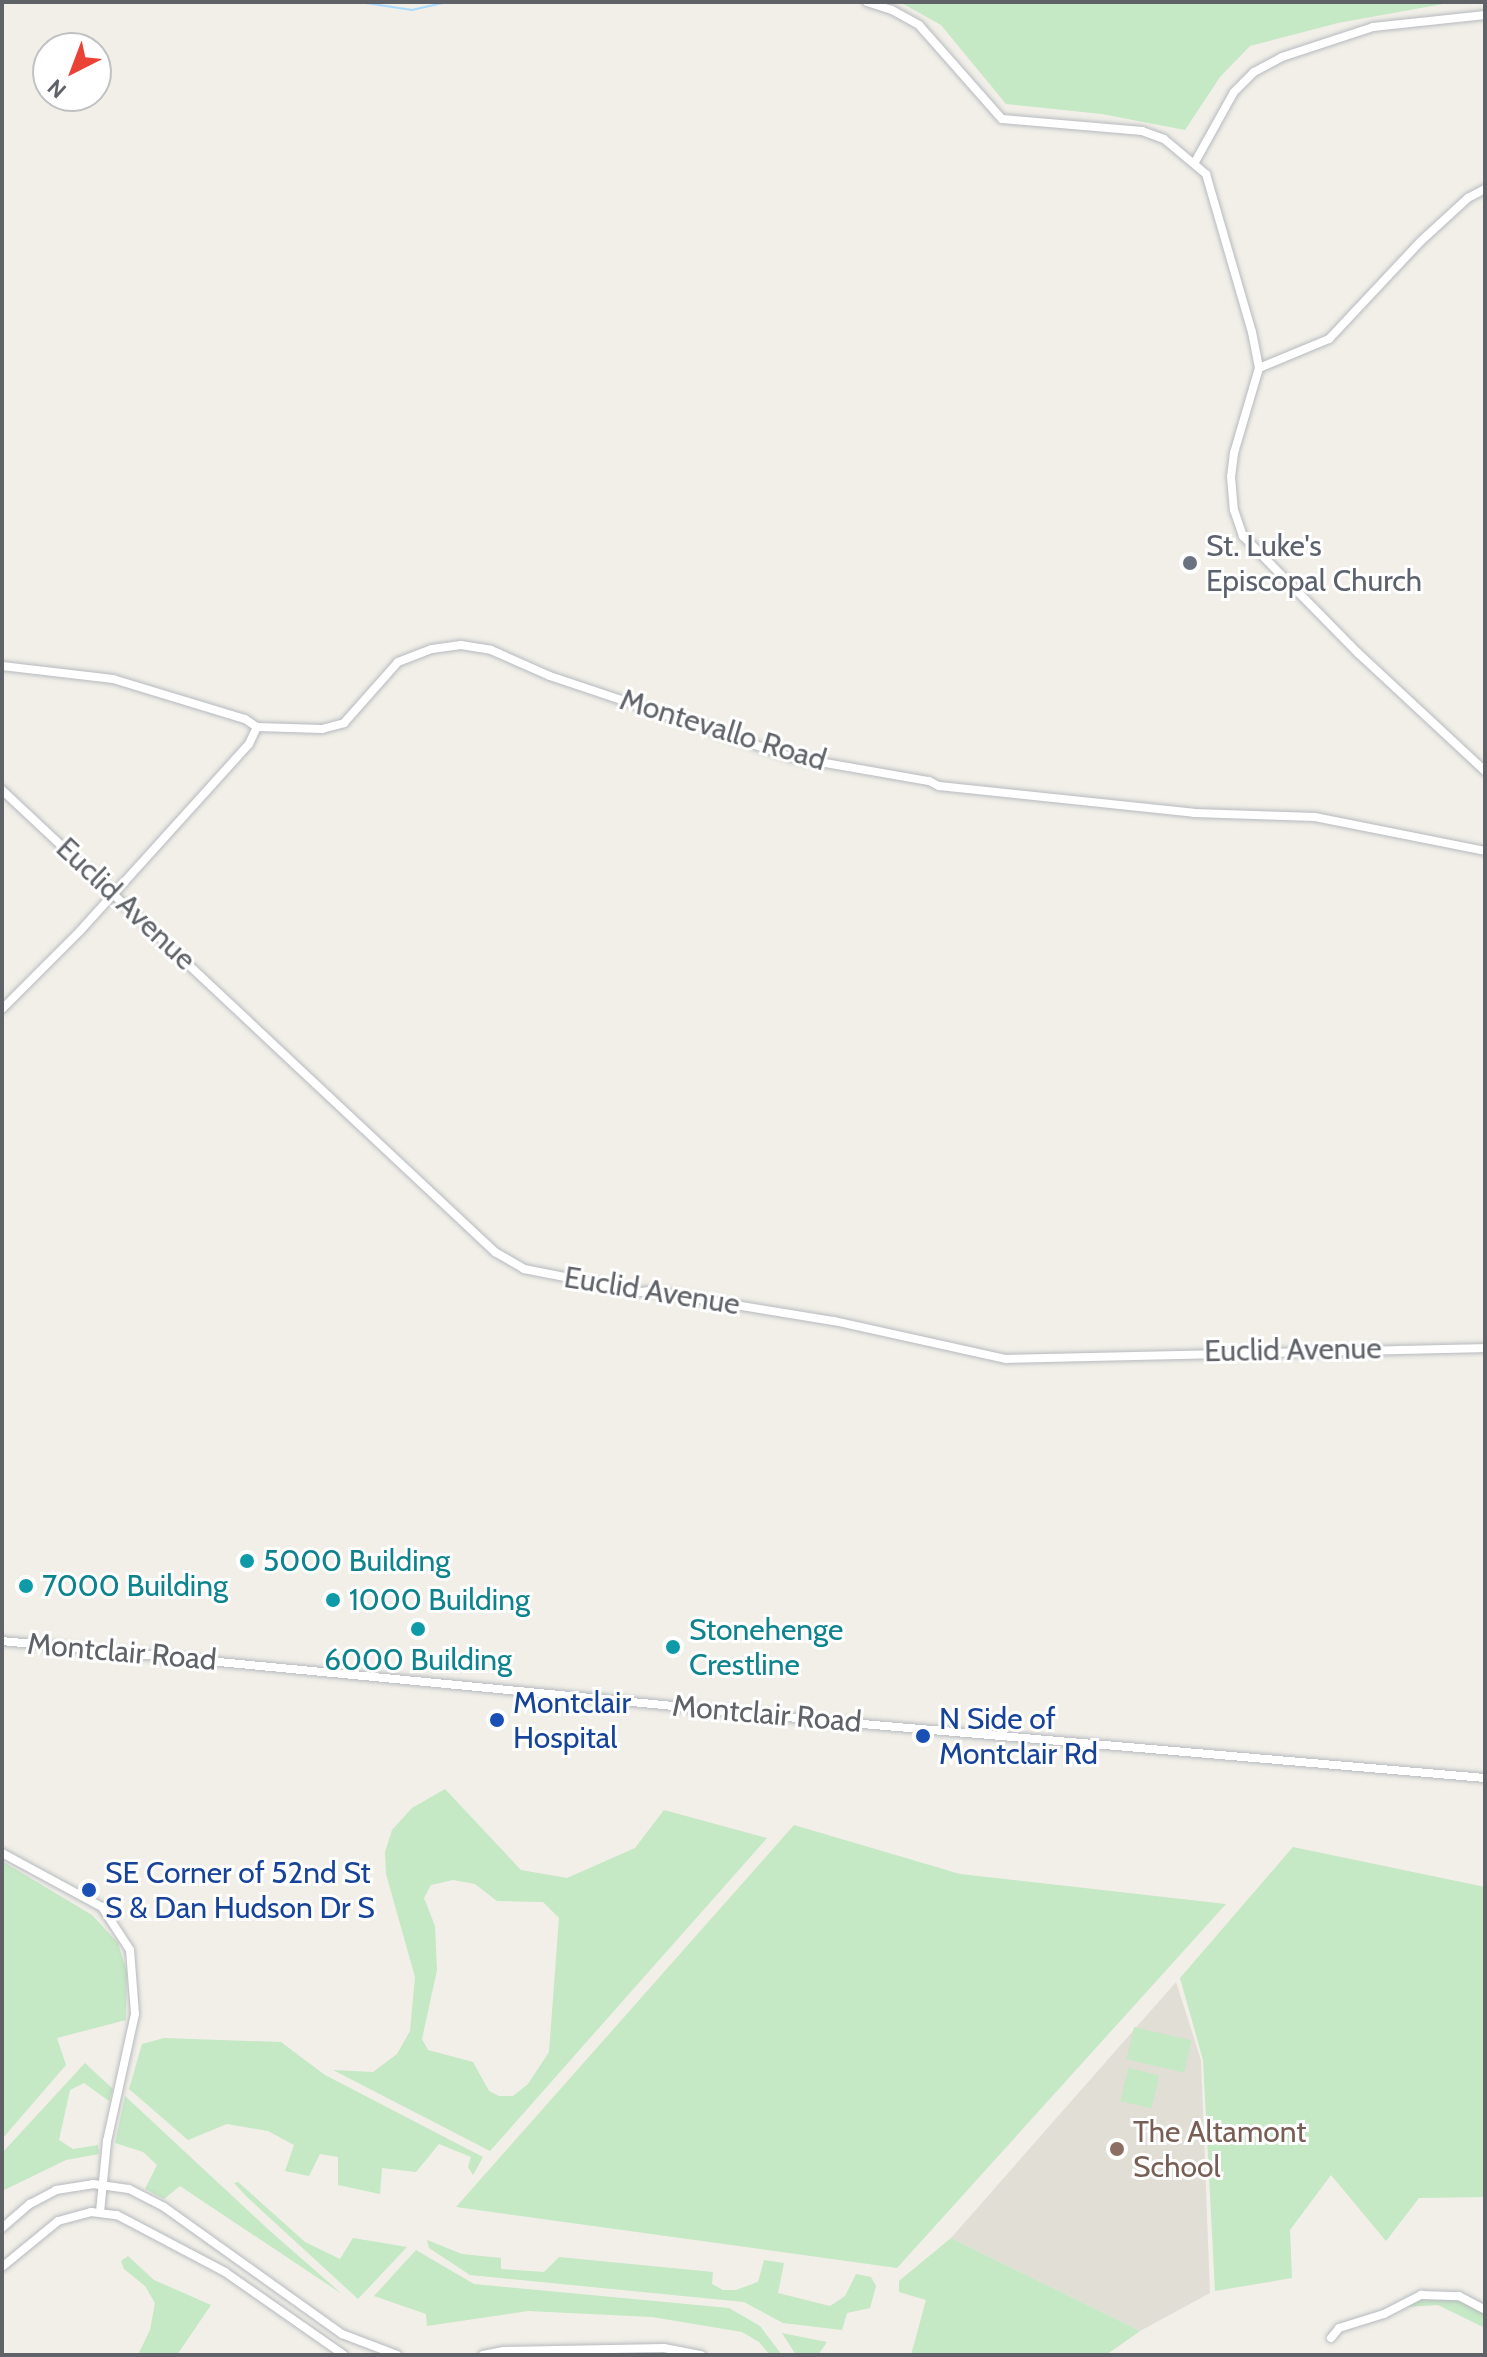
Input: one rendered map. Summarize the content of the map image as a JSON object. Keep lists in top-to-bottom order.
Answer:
{
  "streets": {
    "main road": ["Montevallo Road", "Euclid Avenue", "Montclair Road"]
  },
  "places": [
    "St. Luke's Episcopal Church",
    "5000 Building",
    "7000 Building",
    "1000 Building",
    "6000 Building",
    "Stonehenge Crestline",
    "Montclair Hospital",
    "N Side of Montclair Rd",
    "SE Corner of 52nd St S & Dan Hudson Dr S",
    "The Altamont School"
  ],
  "north": "bottom left"
}
